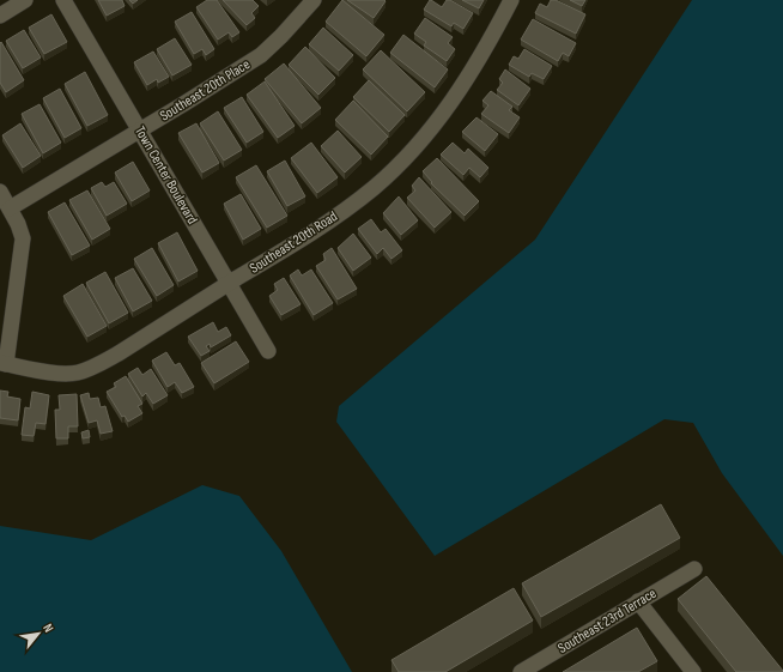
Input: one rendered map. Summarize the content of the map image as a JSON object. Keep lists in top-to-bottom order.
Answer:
{
  "streets": {
    "street": [
      "Southeast 20th Place",
      "Town Center Boulevard",
      "Southeast 20th Road",
      "Southeast 23rd Terrace"
    ]
  },
  "crossings": [
    ["Southeast 20th Place", "Town Center Boulevard"],
    ["Town Center Boulevard", "Southeast 20th Road"]
  ],
  "north": "top right"
}
